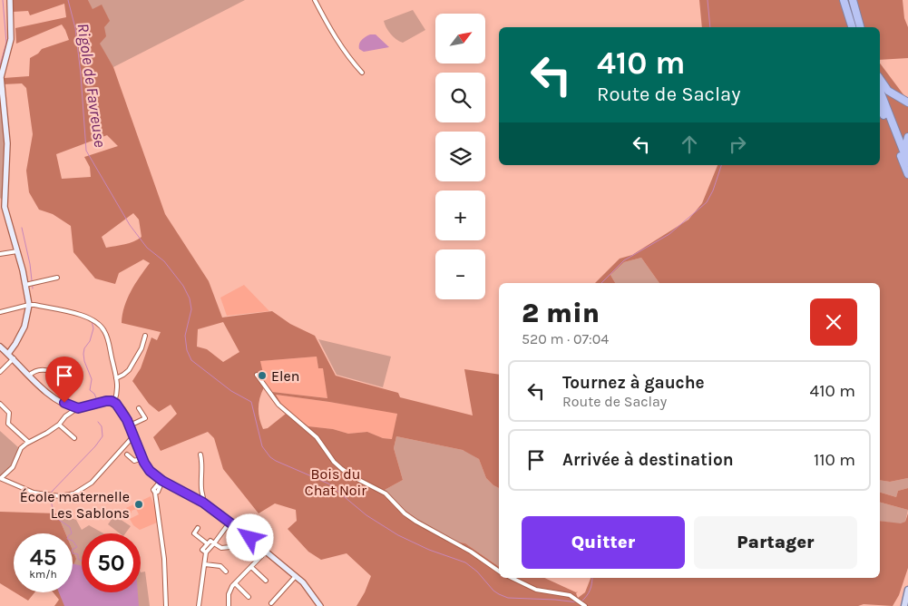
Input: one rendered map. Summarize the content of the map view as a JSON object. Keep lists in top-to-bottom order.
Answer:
{
  "water": ["Rigole de Favreuse"],
  "parks": ["Bois du Chat Noir"],
  "places": ["Elen", "École maternelle Les Sablons"],
  "north": "top right",
  "page": {
    "map_buttons": ["+", "−"],
    "turn": ["410 m", "Route de Saclay"],
    "heading": ["2 min", "520 m · 07:04"],
    "list": [
      {
        "name": "Tournez à gauche",
        "note": "Route de Saclay",
        "value": "410 m"
      },
      {
        "name": "Arrivée à destination",
        "value": "110 m"
      }
    ],
    "buttons": ["Quitter", "Partager"],
    "speed": "45 km/h",
    "limit": "50"
  }
}
